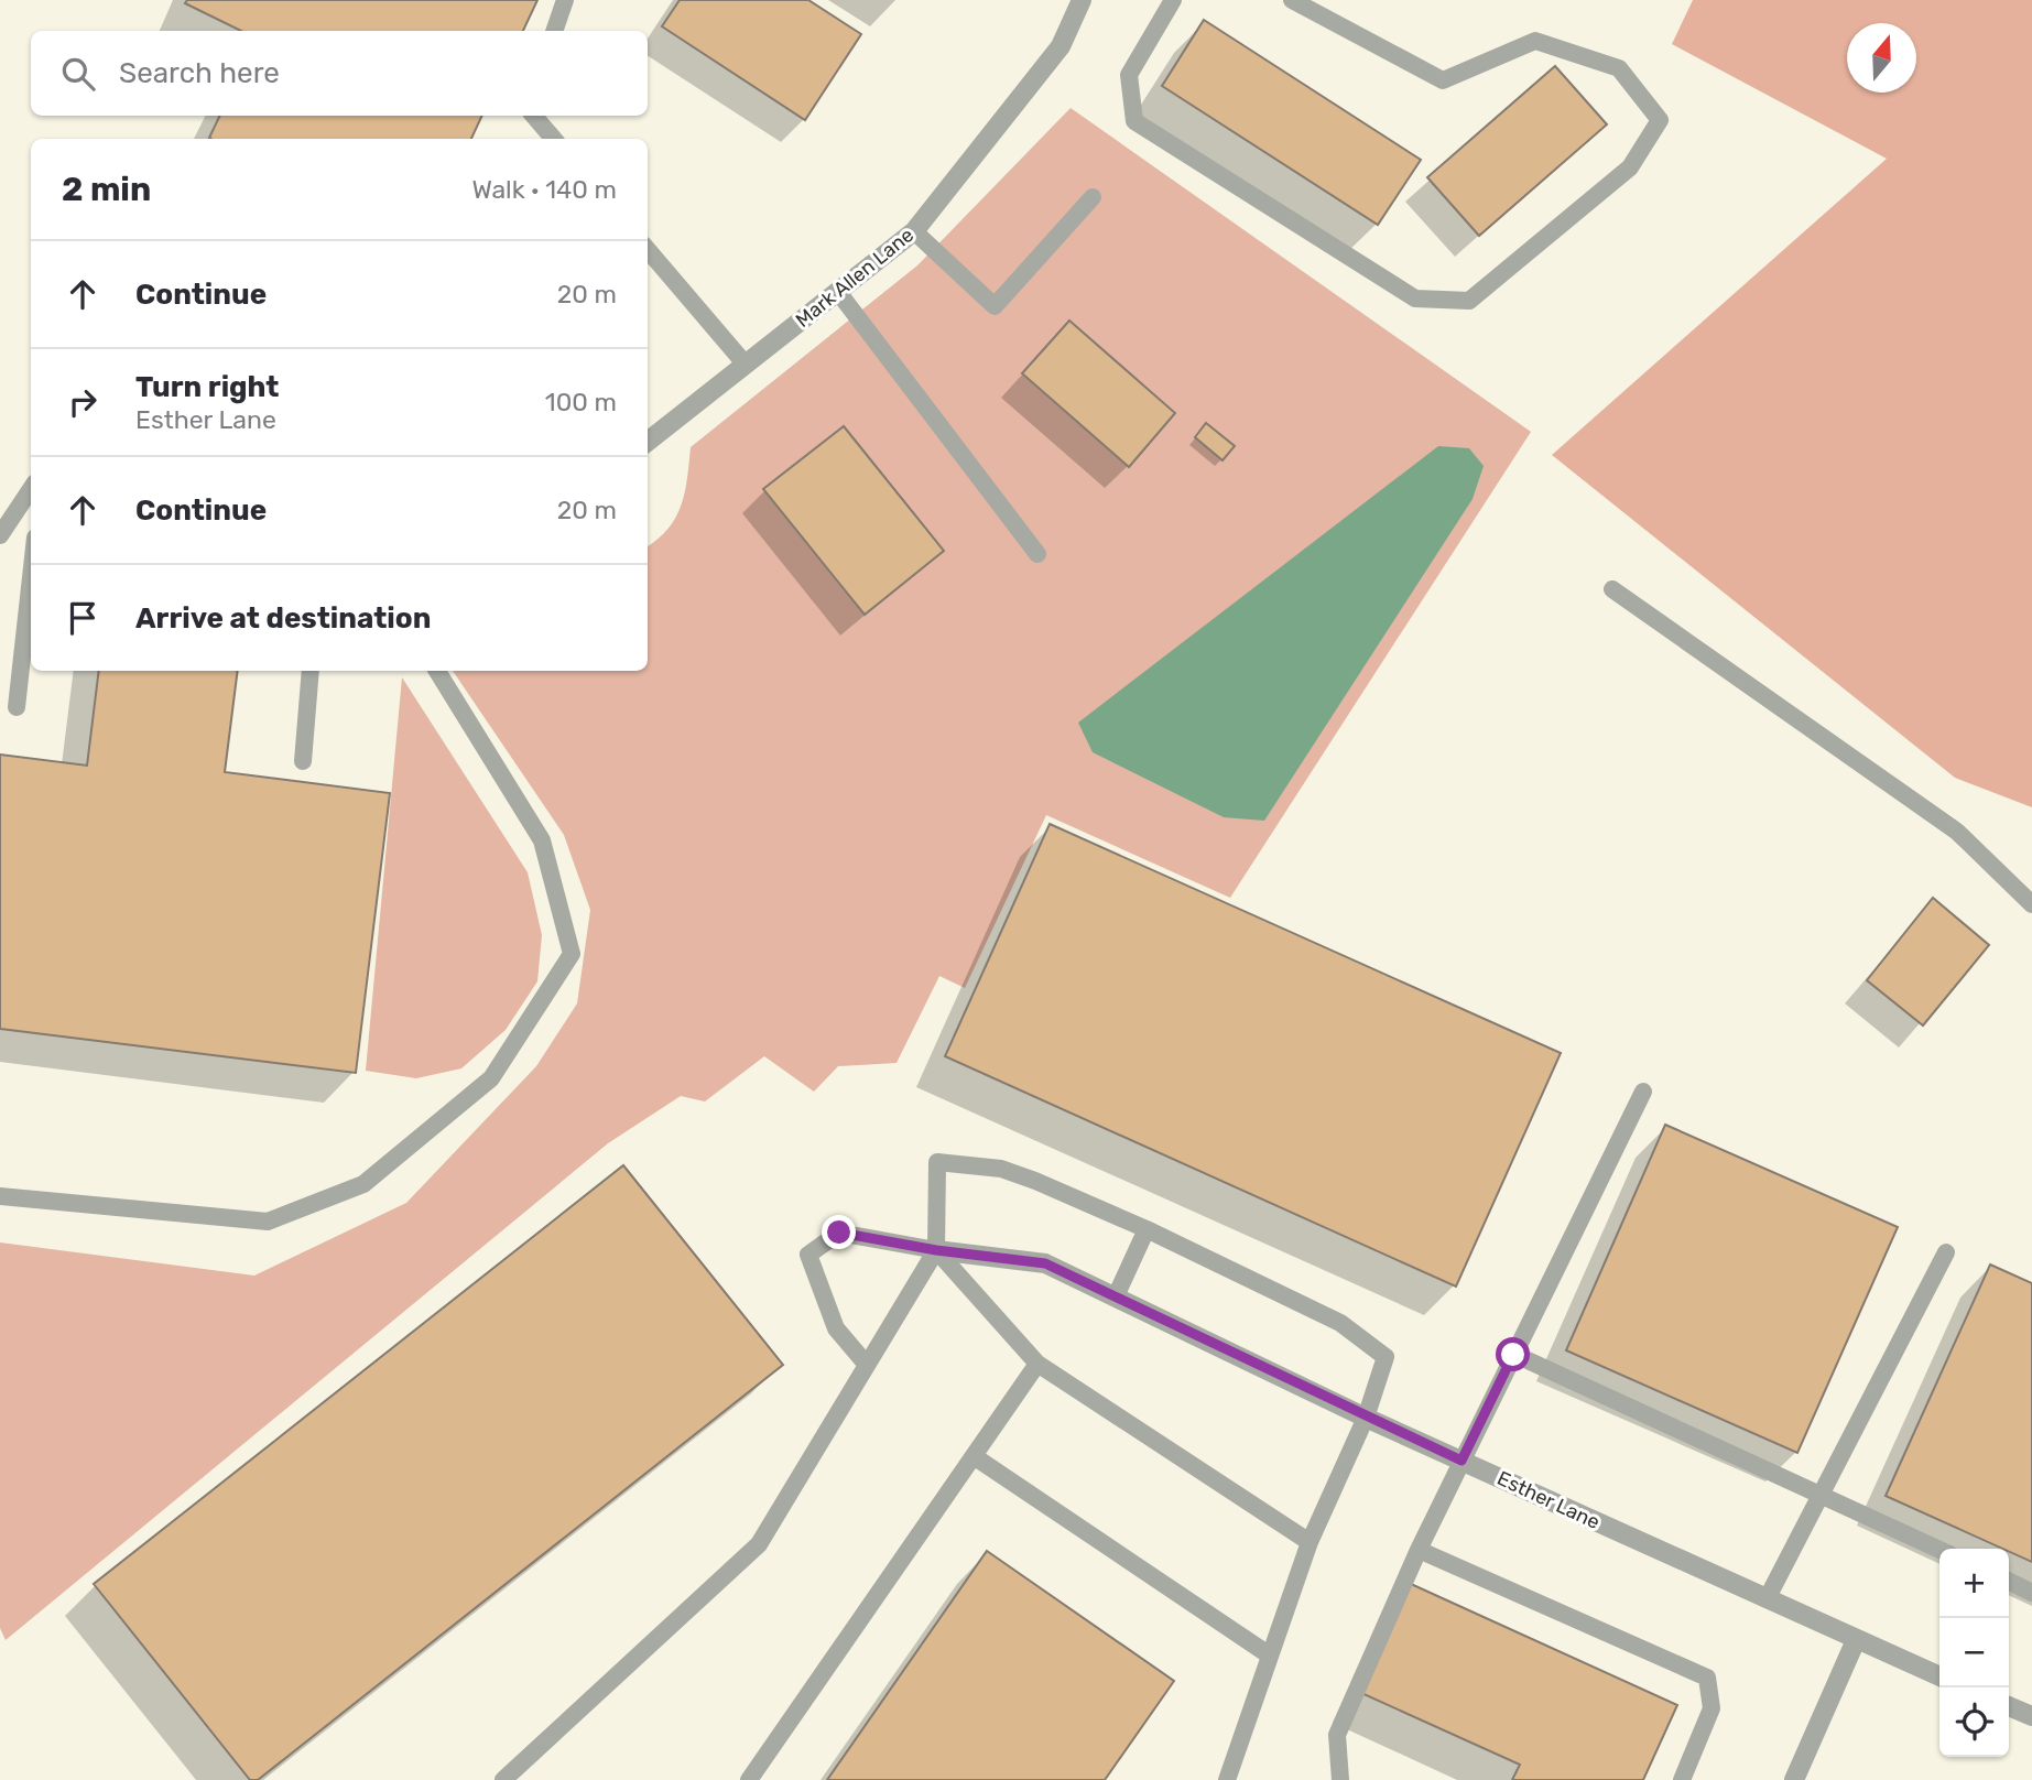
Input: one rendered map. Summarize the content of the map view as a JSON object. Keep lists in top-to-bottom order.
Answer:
{
  "streets": {
    "street": ["Mark Allen Lane", "Esther Lane"]
  },
  "north": "top",
  "page": {
    "search": "Search here",
    "heading": ["2 min", "Walk · 140 m"],
    "list": [
      ["Continue", "20 m"],
      ["Turn right", "Esther Lane", "100 m"],
      ["Continue", "20 m"],
      "Arrive at destination"
    ],
    "map_buttons": ["+", "−"]
  }
}
